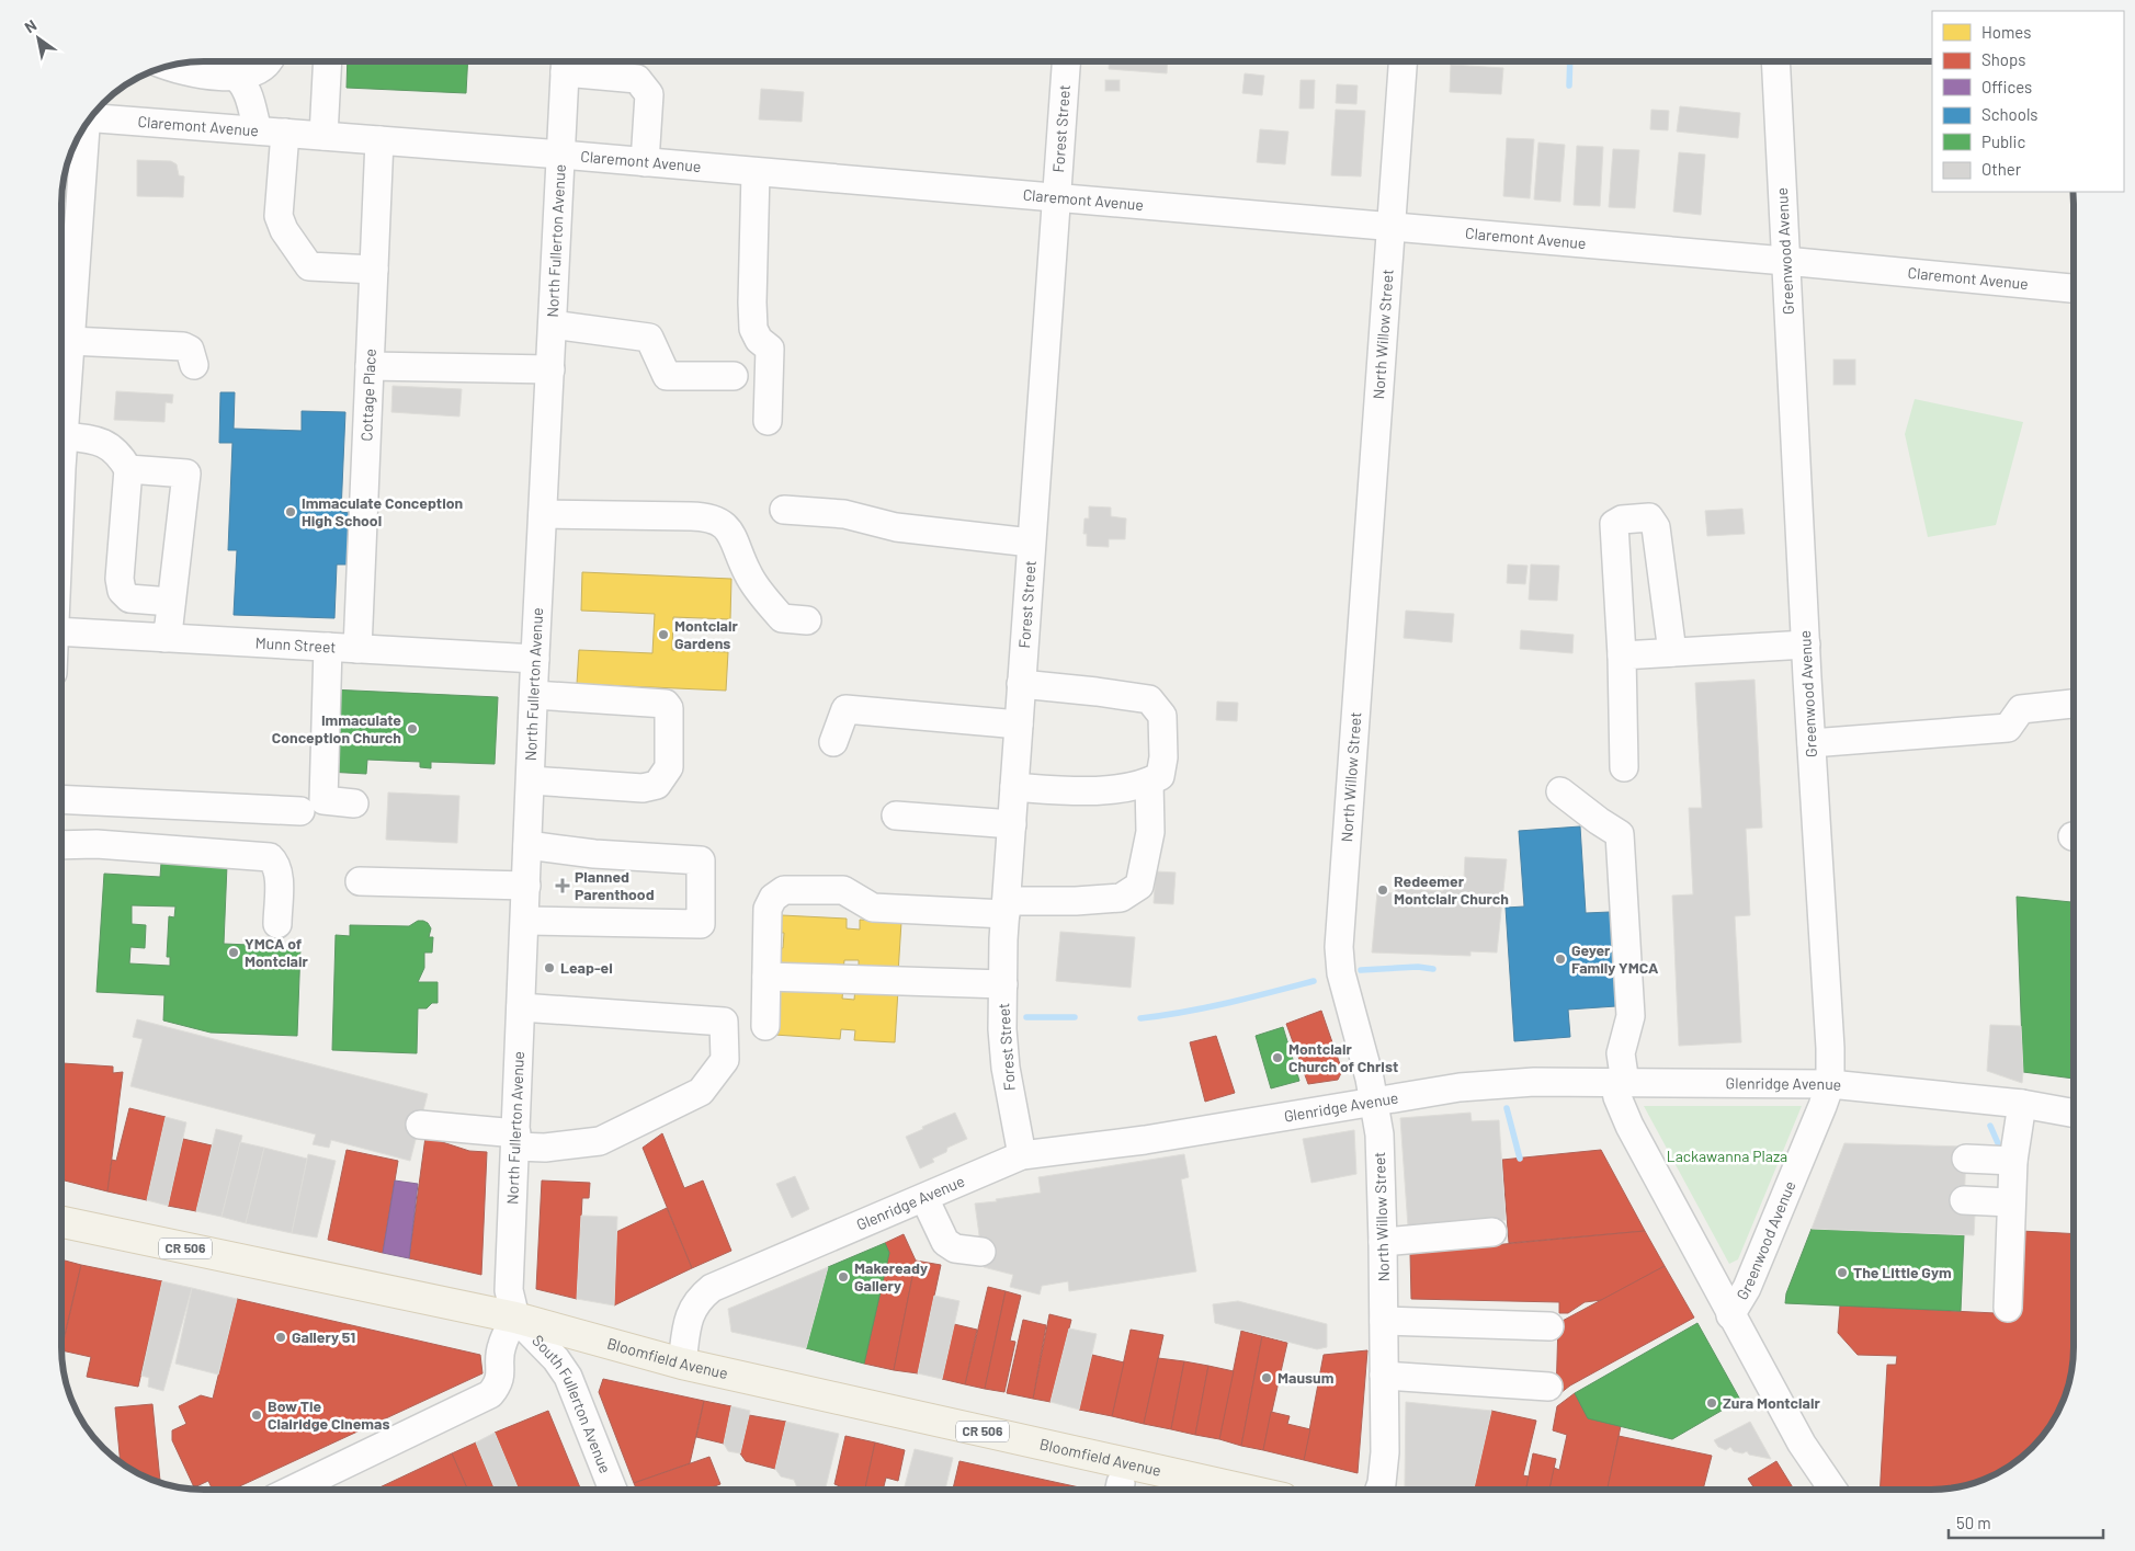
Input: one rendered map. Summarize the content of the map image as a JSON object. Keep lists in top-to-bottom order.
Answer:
{
  "streets": {
    "main road": ["CR 506", "Bloomfield Avenue"],
    "street": [
      "Claremont Avenue",
      "Forest Street",
      "North Fullerton Avenue",
      "Greenwood Avenue",
      "North Willow Street",
      "Cottage Place",
      "Munn Street",
      "Glenridge Avenue",
      "South Fullerton Avenue"
    ]
  },
  "crossings": [
    ["Claremont Avenue", "Forest Street"],
    ["Claremont Avenue", "North Fullerton Avenue"],
    ["Claremont Avenue", "Greenwood Avenue"],
    ["Claremont Avenue", "North Willow Street"],
    ["Claremont Avenue", "Cottage Place"],
    ["Forest Street", "Glenridge Avenue"],
    ["North Fullerton Avenue", "Munn Street"],
    ["North Fullerton Avenue", "Bloomfield Avenue"],
    ["North Fullerton Avenue", "South Fullerton Avenue"],
    ["Greenwood Avenue", "Glenridge Avenue"],
    ["North Willow Street", "Glenridge Avenue"],
    ["Cottage Place", "Munn Street"],
    ["Glenridge Avenue", "Bloomfield Avenue"],
    ["Bloomfield Avenue", "South Fullerton Avenue"]
  ],
  "parks": ["Lackawanna Plaza"],
  "places": {
    "other": [
      "Immaculate Conception High School",
      "Montclair Gardens",
      "Immaculate Conception Church",
      "Redeemer Montclair Church",
      "YMCA of Montclair",
      "Geyer Family YMCA",
      "Leap-ei",
      "Montclair Church of Christ",
      "The Little Gym",
      "Makeready Gallery",
      "Gallery 51",
      "Mausum",
      "Zura Montclair",
      "Bow Tie Clairidge Cinemas"
    ],
    "health": ["Planned Parenthood"]
  },
  "legend": [
    "Homes",
    "Shops",
    "Offices",
    "Schools",
    "Public",
    "Other"
  ],
  "scale_bar": "50 m",
  "north": "top left"
}
